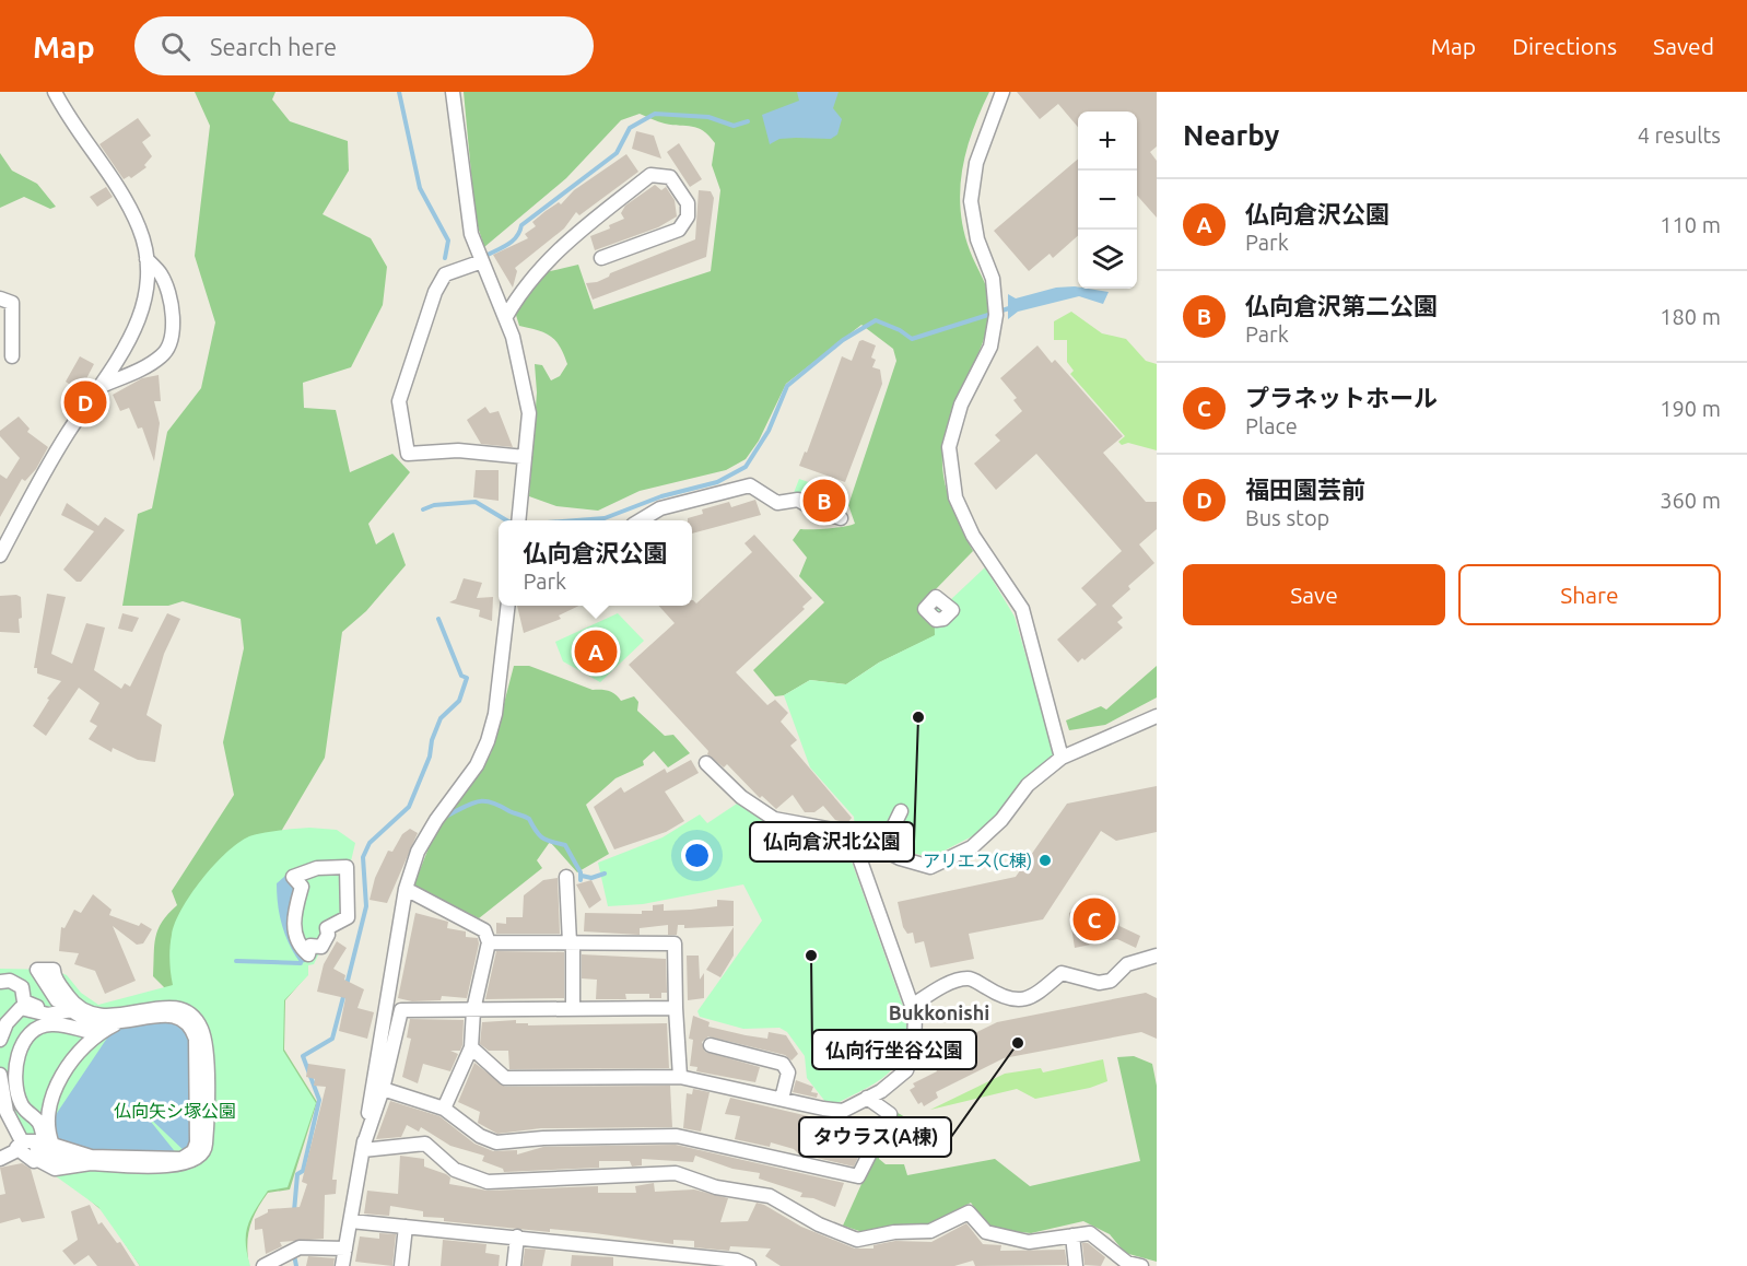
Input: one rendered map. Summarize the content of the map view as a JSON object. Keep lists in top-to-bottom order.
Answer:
{
  "districts": ["Bukkonishi"],
  "parks": ["仏向矢シ塚公園"],
  "places": [
    "仏向倉沢北公園",
    "アリエス(C棟)",
    "仏向行坐谷公園",
    "タウラス(A棟)"
  ],
  "page": {
    "header": "Map",
    "search": "Search here",
    "nav": ["Map", "Directions", "Saved"],
    "heading": ["Nearby", "4 results"],
    "map_buttons": ["+", "−"],
    "list": [
      {
        "mark": "A",
        "name": "仏向倉沢公園",
        "note": "Park",
        "value": "110 m"
      },
      {
        "mark": "B",
        "name": "仏向倉沢第二公園",
        "note": "Park",
        "value": "180 m"
      },
      {
        "mark": "C",
        "name": "プラネットホール",
        "note": "Place",
        "value": "190 m"
      },
      {
        "mark": "D",
        "name": "福田園芸前",
        "note": "Bus stop",
        "value": "360 m"
      }
    ],
    "pins": [
      "D",
      "B",
      "A",
      "C"
    ],
    "popup": ["仏向倉沢公園", "Park"],
    "buttons": ["Save", "Share"]
  }
}
